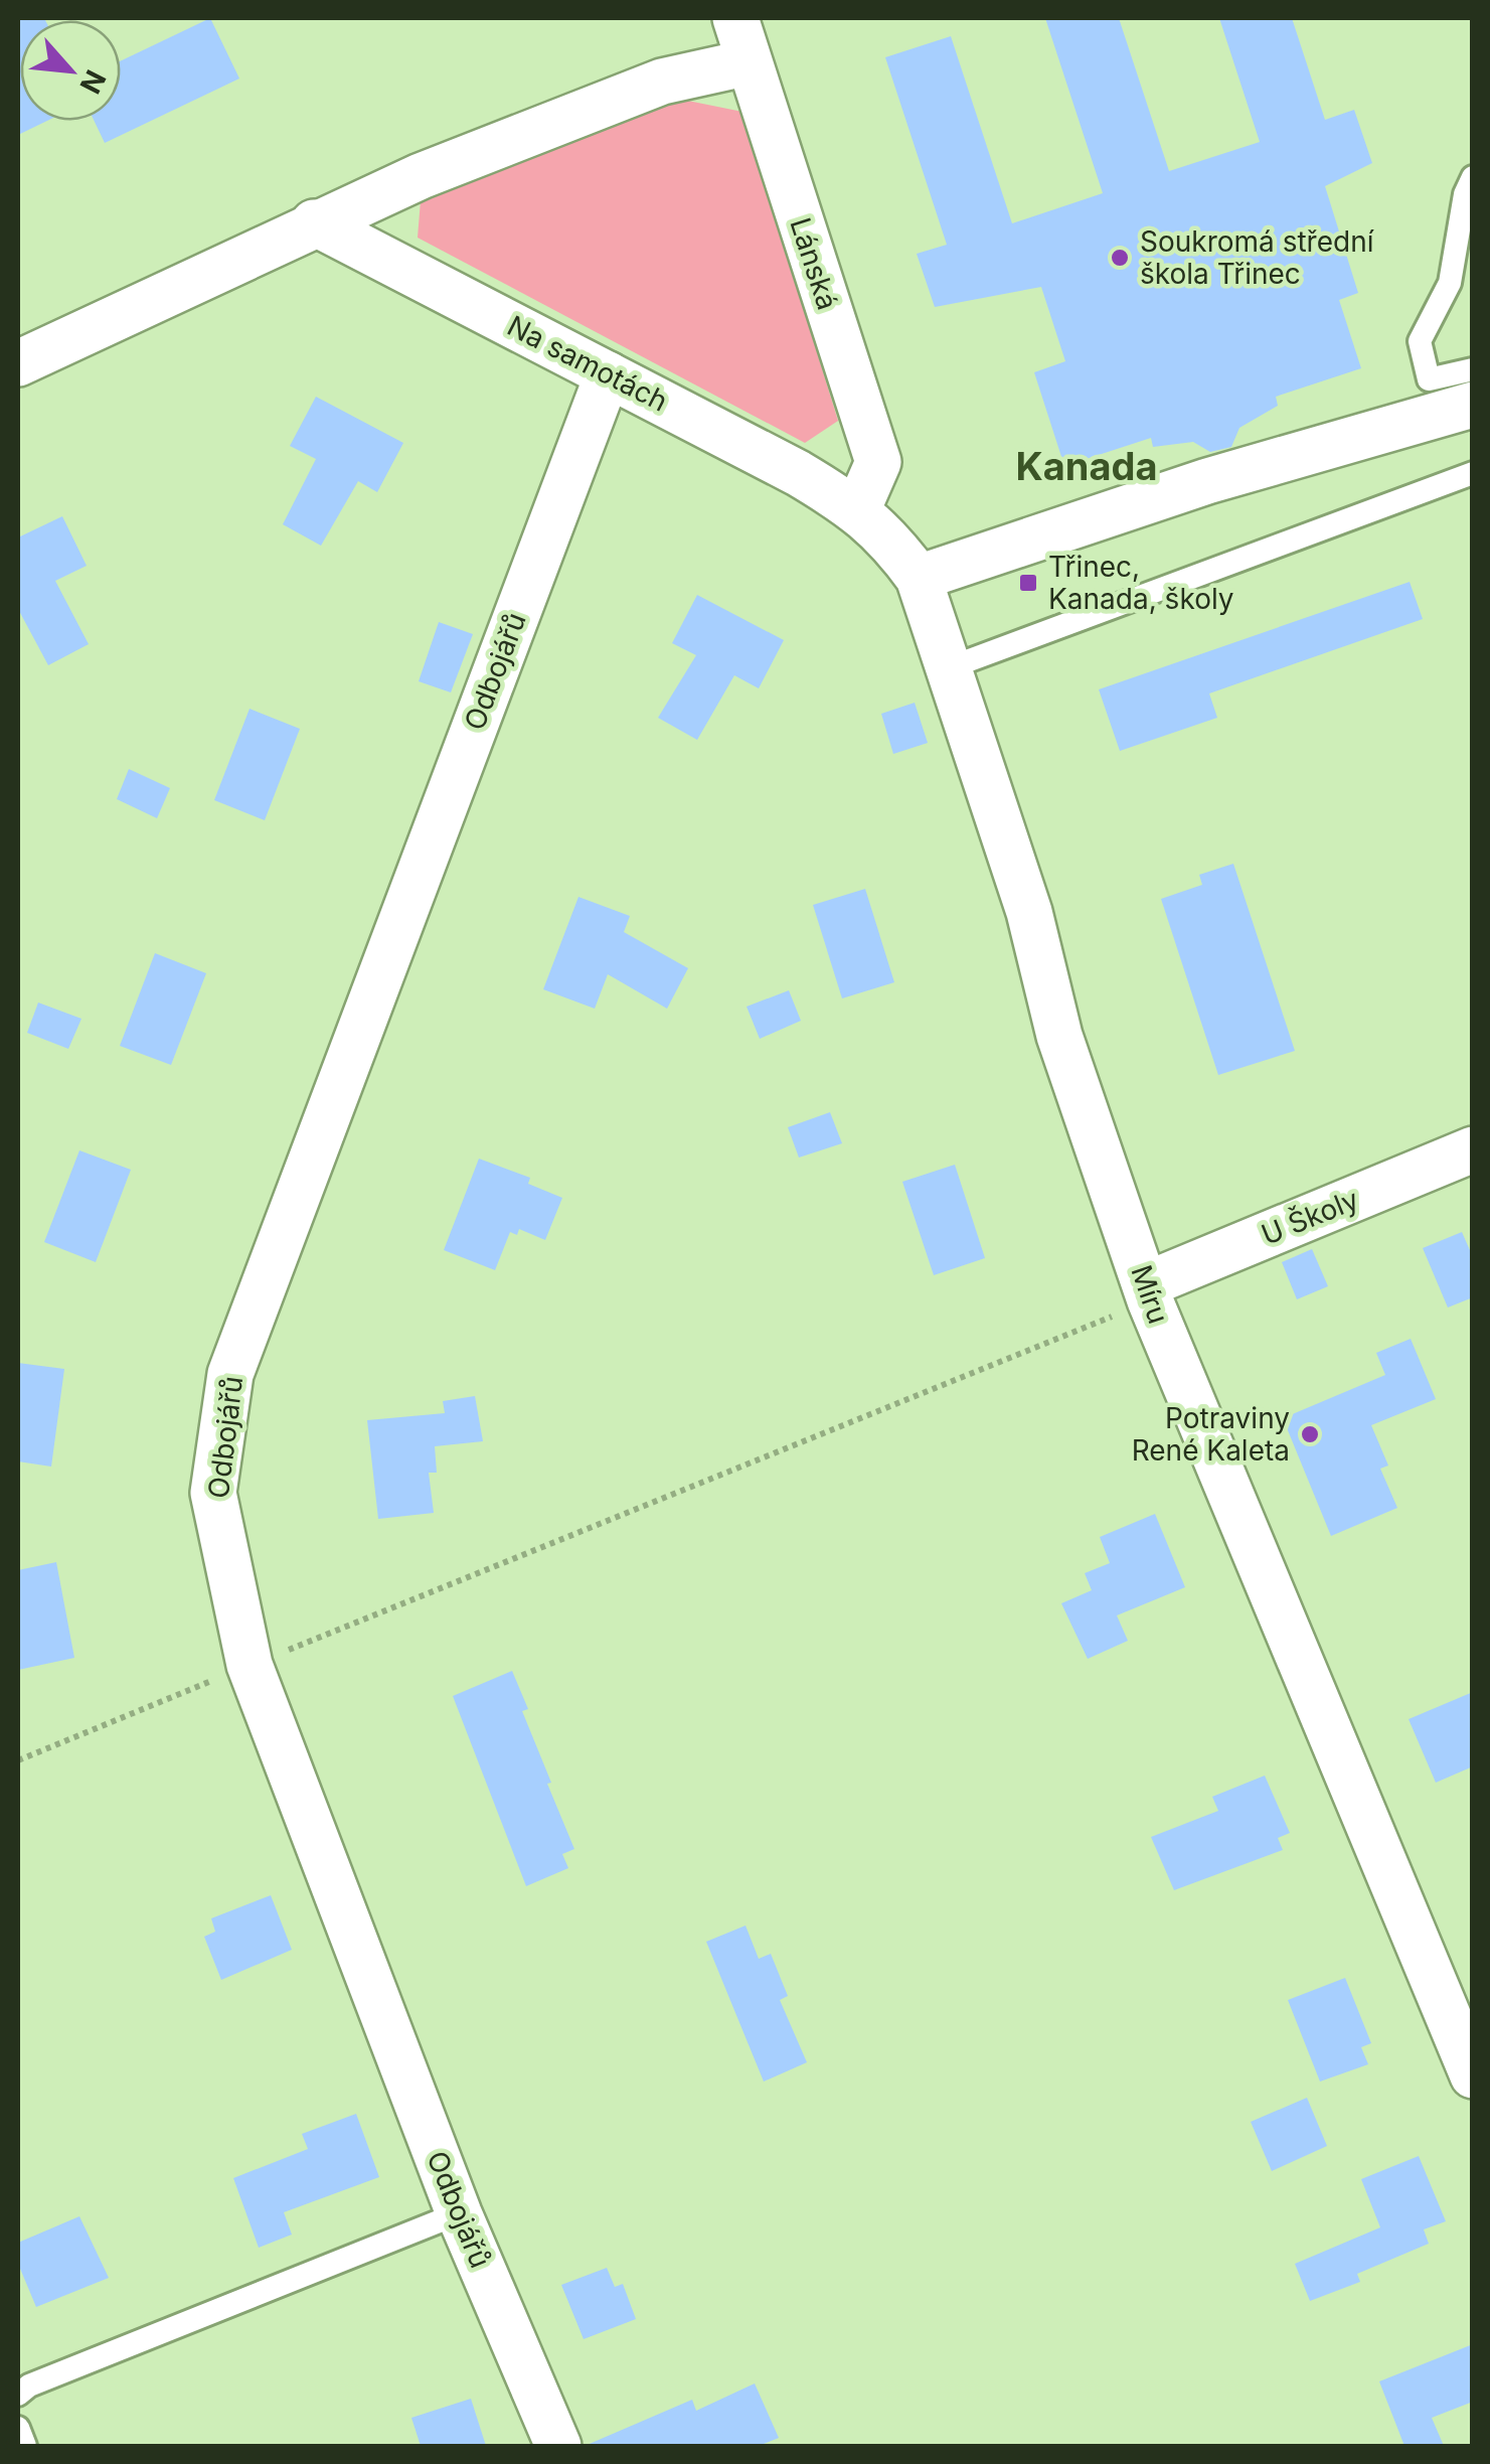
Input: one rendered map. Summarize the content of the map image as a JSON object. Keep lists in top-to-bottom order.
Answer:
{
  "streets": {
    "street": [
      "Lánská",
      "Na samotách",
      "Odbojářů",
      "U Školy",
      "Míru"
    ]
  },
  "crossings": [
    ["Lánská", "Na samotách"],
    ["Lánská", "Míru"],
    ["Na samotách", "Odbojářů"],
    ["Na samotách", "Míru"],
    ["U Školy", "Míru"]
  ],
  "districts": ["Kanada"],
  "places": {
    "other": ["Soukromá střední škola Třinec", "Potraviny René Kaleta"],
    "transit": ["Třinec, Kanada, školy"]
  },
  "north": "bottom right"
}
